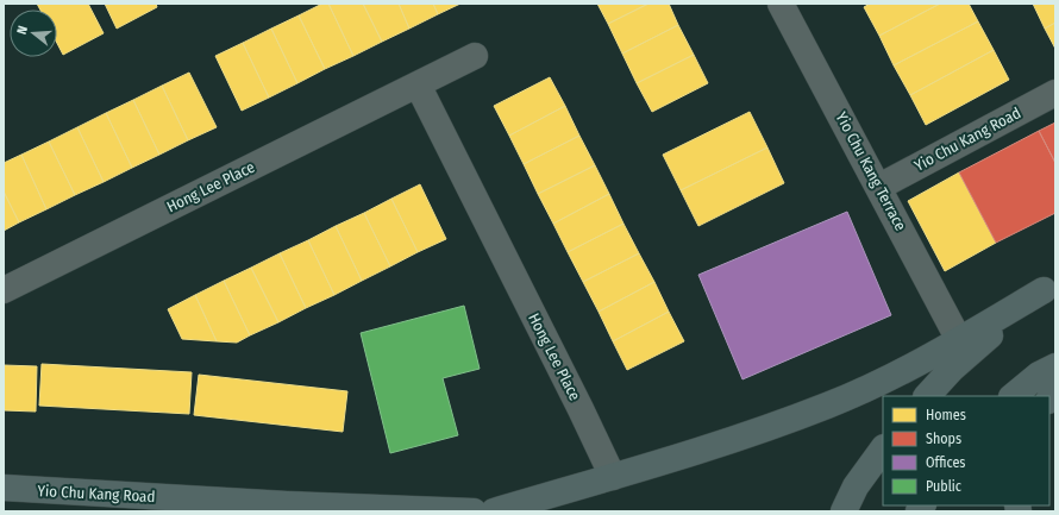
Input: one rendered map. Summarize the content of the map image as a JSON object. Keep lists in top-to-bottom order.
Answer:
{
  "streets": {
    "main road": ["Yio Chu Kang Road"],
    "street": ["Yio Chu Kang Terrace", "Hong Lee Place"]
  },
  "crossings": [
    ["Yio Chu Kang Road", "Yio Chu Kang Terrace"]
  ],
  "legend": [
    "Homes",
    "Shops",
    "Offices",
    "Public"
  ],
  "north": "left"
}
